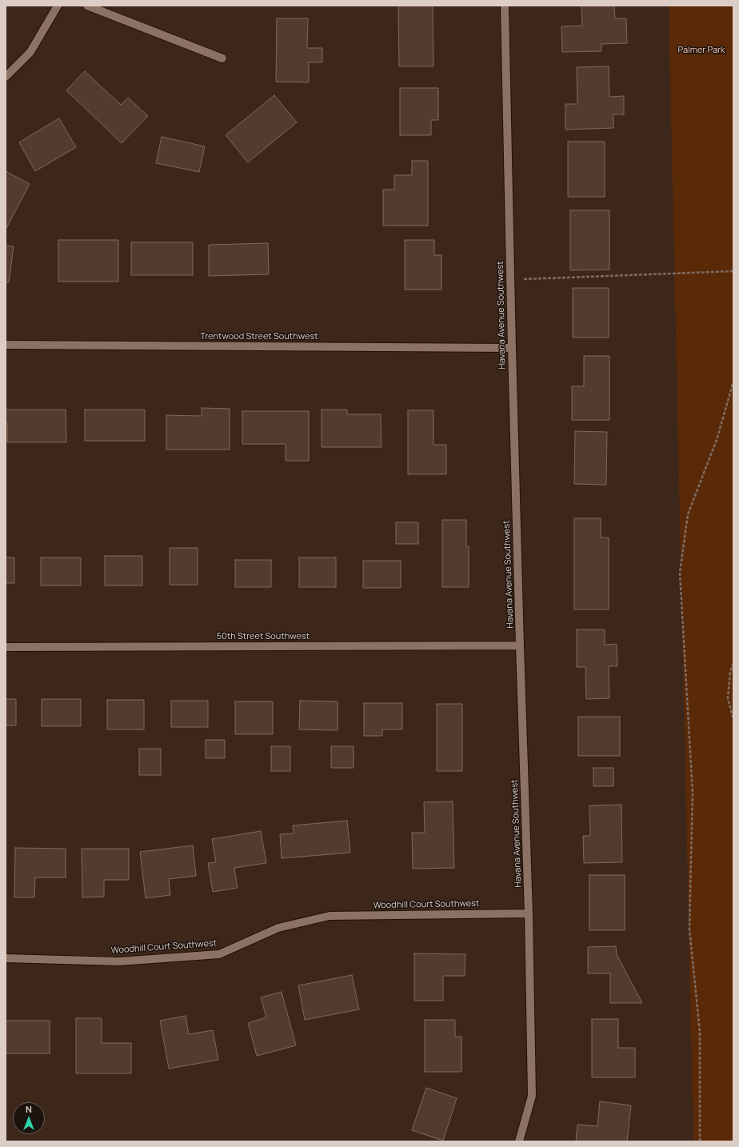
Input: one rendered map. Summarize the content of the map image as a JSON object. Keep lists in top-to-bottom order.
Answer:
{
  "streets": {
    "street": [
      "Havana Avenue Southwest",
      "Trentwood Street Southwest",
      "50th Street Southwest",
      "Woodhill Court Southwest"
    ]
  },
  "crossings": [
    ["Havana Avenue Southwest", "Trentwood Street Southwest"],
    ["Havana Avenue Southwest", "50th Street Southwest"],
    ["Havana Avenue Southwest", "Woodhill Court Southwest"]
  ],
  "parks": ["Palmer Park"],
  "north": "top"
}
